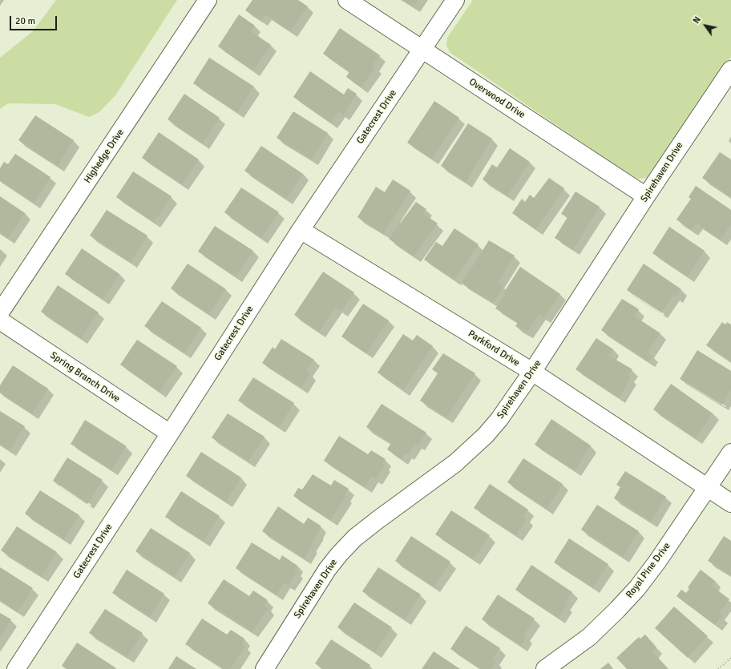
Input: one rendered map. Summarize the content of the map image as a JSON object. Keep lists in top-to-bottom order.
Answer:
{
  "streets": {
    "street": [
      "Overwood Drive",
      "Gatecrest Drive",
      "Highedge Drive",
      "Spirehaven Drive",
      "Parkford Drive",
      "Spring Branch Drive",
      "Royal Pine Drive"
    ]
  },
  "crossings": [
    ["Overwood Drive", "Gatecrest Drive"],
    ["Overwood Drive", "Spirehaven Drive"],
    ["Gatecrest Drive", "Parkford Drive"],
    ["Gatecrest Drive", "Spring Branch Drive"],
    ["Spirehaven Drive", "Parkford Drive"],
    ["Parkford Drive", "Royal Pine Drive"]
  ],
  "scale_bar": "20 m",
  "north": "top left"
}
